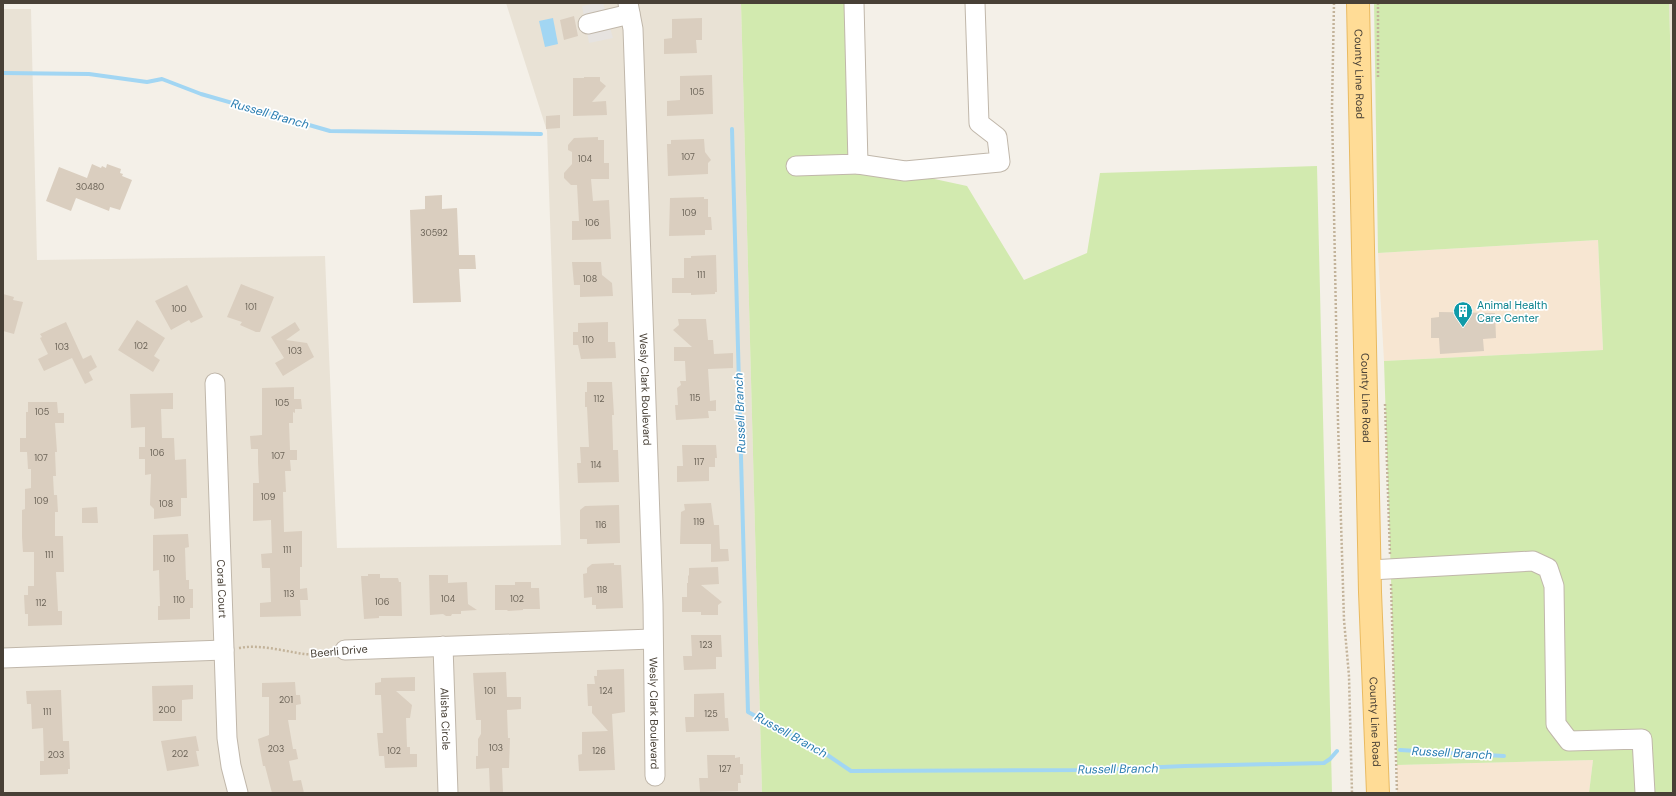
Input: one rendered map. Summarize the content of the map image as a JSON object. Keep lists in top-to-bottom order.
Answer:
{
  "streets": {
    "main road": ["County Line Road"],
    "street": [
      "Wesly Clark Boulevard",
      "Coral Court",
      "Beerli Drive",
      "Alisha Circle"
    ]
  },
  "crossings": [
    ["Wesly Clark Boulevard", "Beerli Drive"],
    ["Coral Court", "Beerli Drive"],
    ["Beerli Drive", "Alisha Circle"]
  ],
  "water": ["Russell Branch"],
  "places": {
    "building": ["Animal Health Care Center"]
  },
  "house_numbers": [
    "105",
    "107",
    "104",
    "30480",
    "109",
    "106",
    "30592",
    "111",
    "108",
    "101",
    "100",
    "110",
    "102",
    "103",
    "103",
    "115",
    "112",
    "105",
    "105",
    "106",
    "107",
    "107",
    "117",
    "114",
    "109",
    "109",
    "108",
    "119",
    "116",
    "111",
    "111",
    "110",
    "118",
    "113",
    "104",
    "102",
    "110",
    "106",
    "112",
    "123",
    "101",
    "124",
    "201",
    "200",
    "111",
    "125",
    "103",
    "203",
    "102",
    "126",
    "202",
    "203",
    "127"
  ]
}
